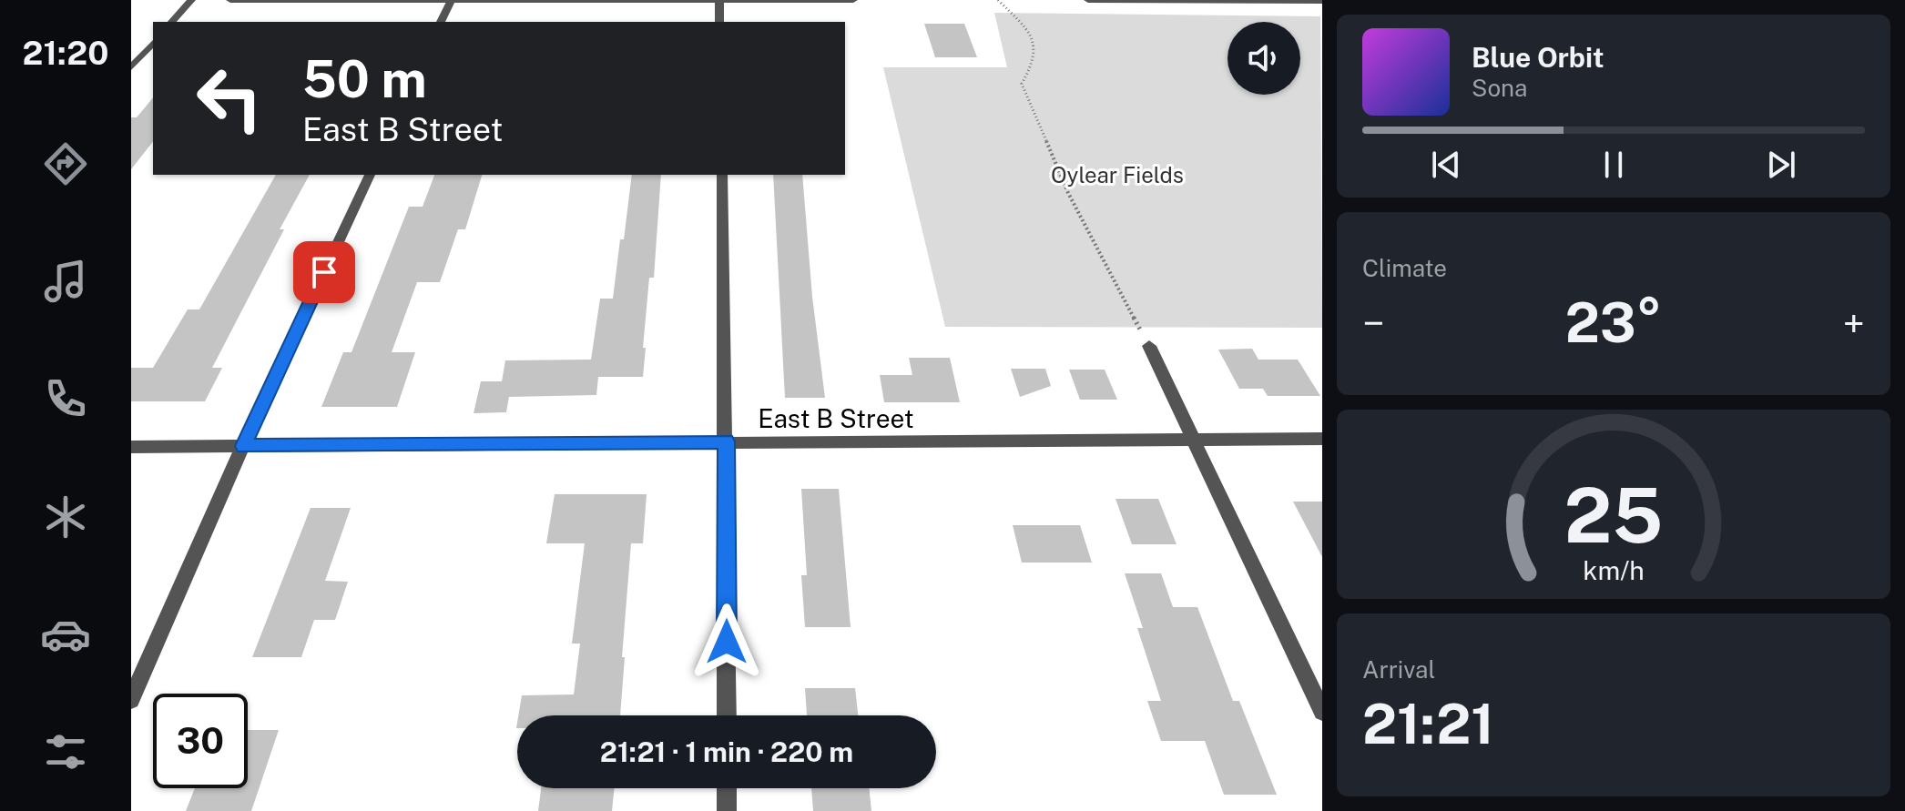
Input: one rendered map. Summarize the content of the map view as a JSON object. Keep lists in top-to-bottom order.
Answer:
{
  "streets": {
    "street": ["East B Street"]
  },
  "parks": ["Oylear Fields"],
  "page": {
    "tabs": "21:20",
    "turn": ["50 m", "East B Street"],
    "song": ["Blue Orbit", "Sona"],
    "tile": [
      "Climate",
      ["Arrival", "21:21"]
    ],
    "heat": ["−", "23°", "+"],
    "limit": "30",
    "trip": "21:21 · 1 min · 220 m",
    "gauge": ["25", "km/h"]
  }
}
